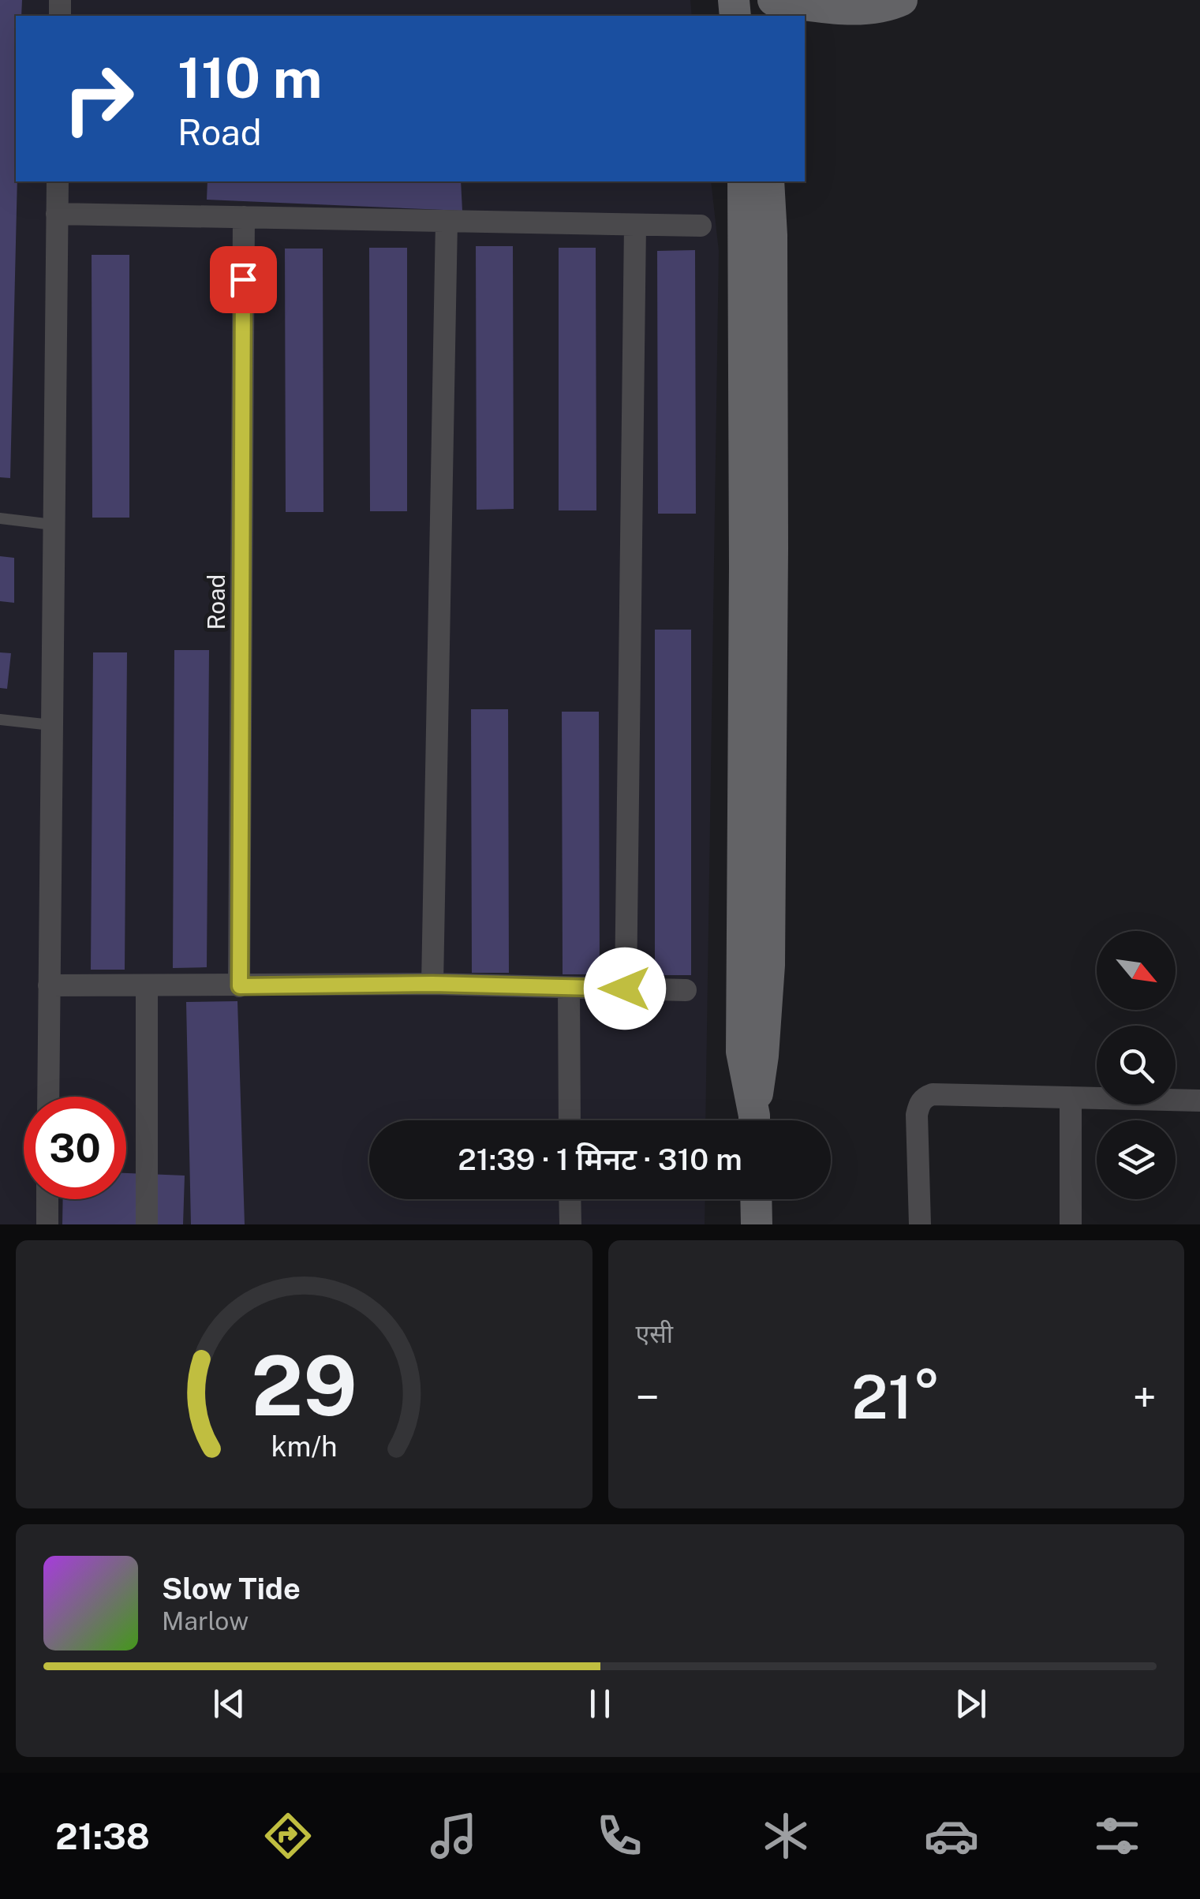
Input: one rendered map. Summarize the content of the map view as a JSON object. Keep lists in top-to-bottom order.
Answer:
{
  "streets": {
    "street": ["Road"]
  },
  "north": "bottom right",
  "page": {
    "turn": ["110 m", "Road"],
    "limit": "30",
    "trip": "21:39 · 1 मिनट · 310 m",
    "tile": "एसी",
    "heat": ["−", "21°", "+"],
    "song": ["Slow Tide", "Marlow"],
    "tabs": "21:38",
    "gauge": ["29", "km/h"]
  }
}
